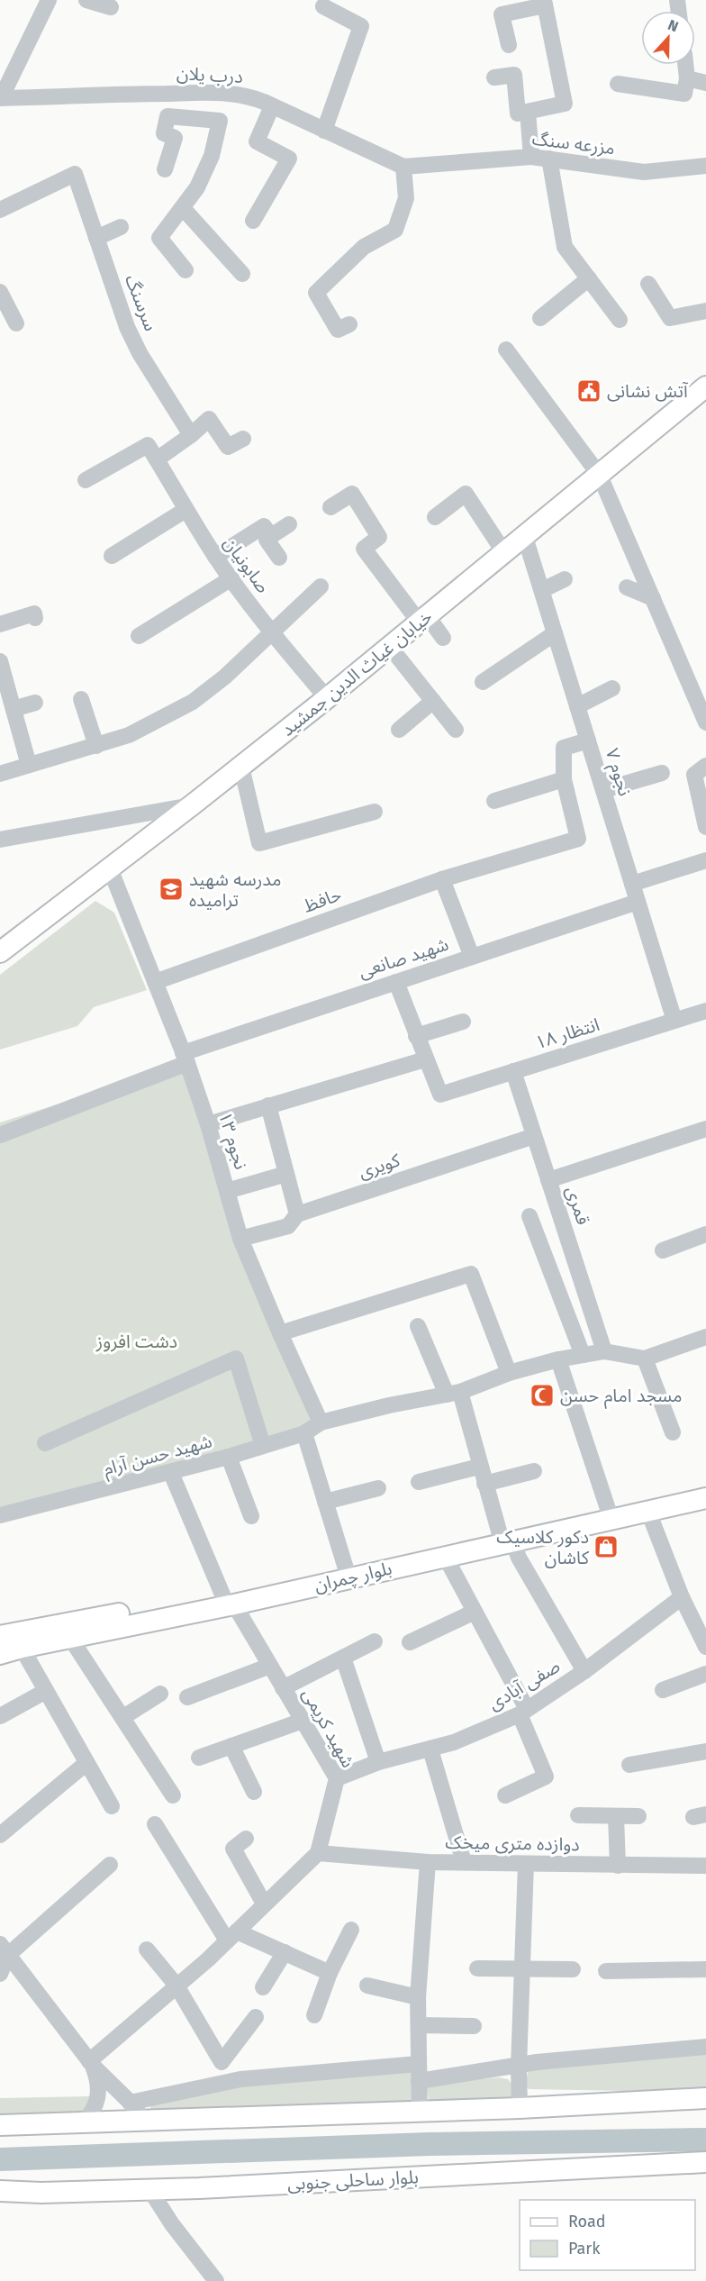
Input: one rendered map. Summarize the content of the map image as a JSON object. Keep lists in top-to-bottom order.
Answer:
{
  "streets": {
    "main road": ["خیابان غیاث الدین جمشید", "بلوار چمران", "بلوار ساحلی جنوبی"],
    "street": [
      "درب یلان",
      "مزرعه سنگ",
      "سرسنگ",
      "صابونیان",
      "نجوم ۷",
      "حافظ",
      "شهید صانعی",
      "انتظار ۱۸",
      "نجوم ۱۳",
      "کویری",
      "قمری",
      "شهید حسن آرام",
      "صفی آبادی",
      "شهید کریمی",
      "دوازده متری میخک"
    ]
  },
  "crossings": [
    ["درب یلان", "مزرعه سنگ"],
    ["صابونیان", "خیابان غیاث الدین جمشید"],
    ["خیابان غیاث الدین جمشید", "نجوم ۷"],
    ["خیابان غیاث الدین جمشید", "نجوم ۱۳"],
    ["نجوم ۷", "شهید صانعی"],
    ["نجوم ۷", "انتظار ۱۸"],
    ["حافظ", "نجوم ۱۳"],
    ["شهید صانعی", "نجوم ۱۳"],
    ["انتظار ۱۸", "قمری"],
    ["نجوم ۱۳", "کویری"],
    ["نجوم ۱۳", "شهید حسن آرام"],
    ["کویری", "قمری"],
    ["قمری", "شهید حسن آرام"],
    ["شهید حسن آرام", "شهید کریمی"],
    ["بلوار چمران", "شهید کریمی"],
    ["صفی آبادی", "شهید کریمی"],
    ["شهید کریمی", "دوازده متری میخک"]
  ],
  "parks": ["دشت افروز"],
  "places": {
    "public building": ["آتش نشانی"],
    "school or university": ["مدرسه شهید ترامیده"],
    "mosque": ["مسجد امام حسن"],
    "shop": ["دکور کلاسیک کاشان"]
  },
  "legend": ["Road", "Park"],
  "north": "top"
}
